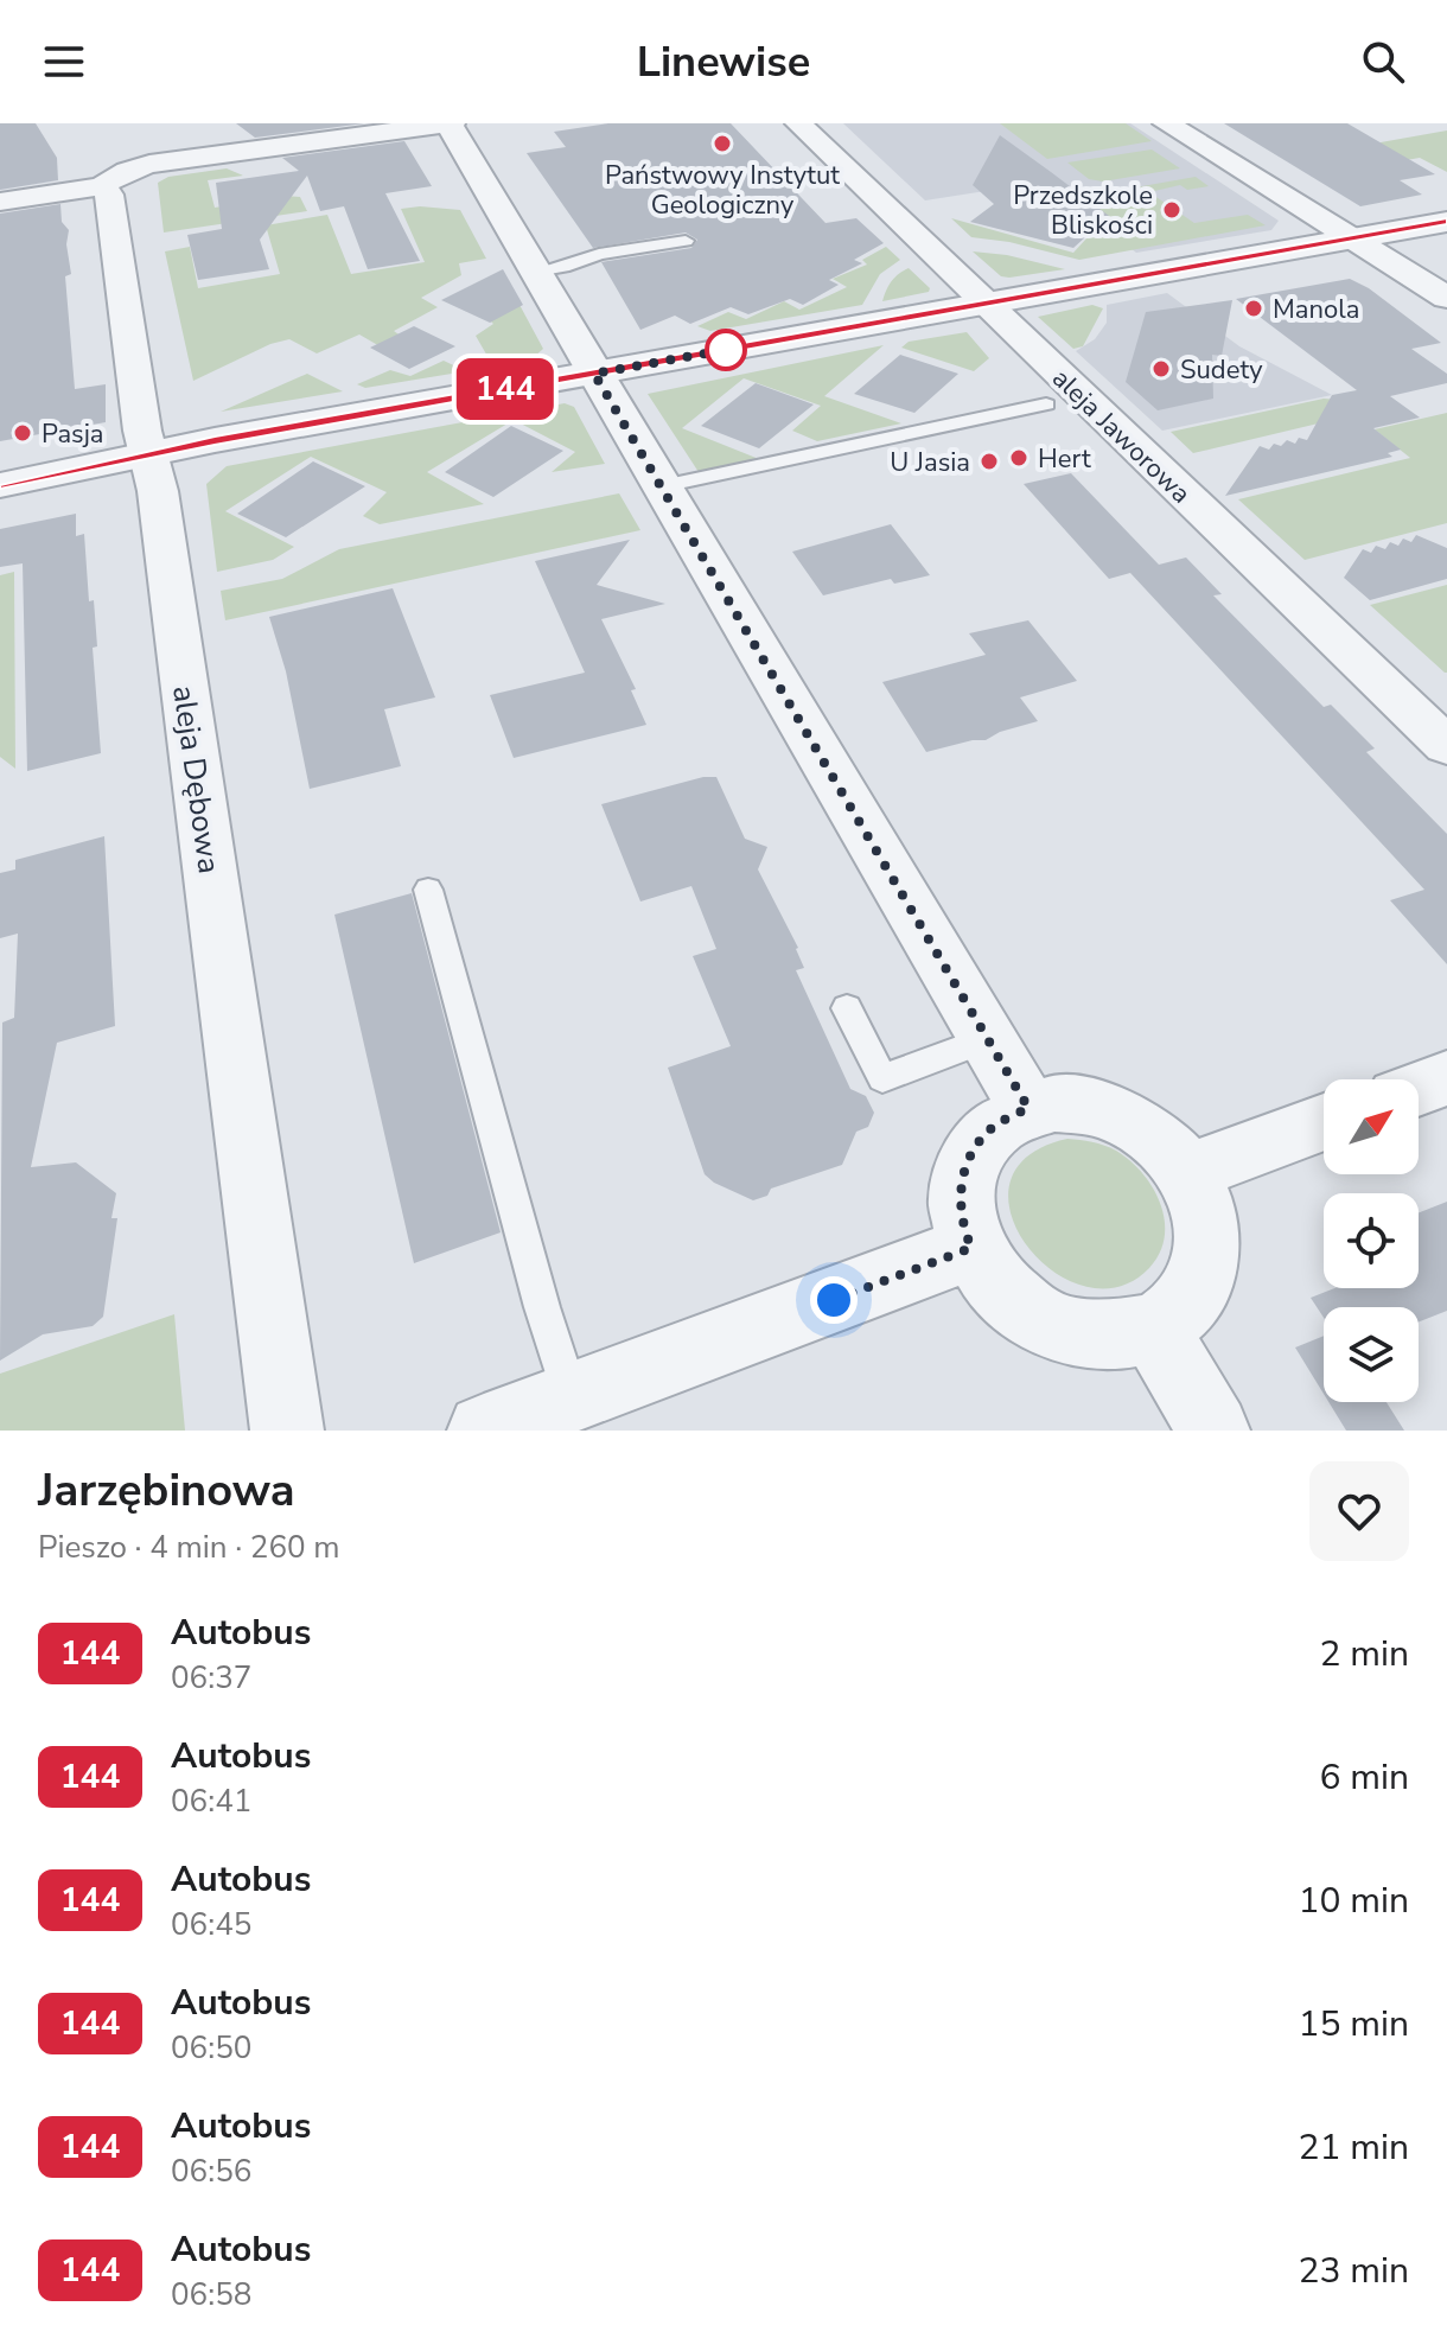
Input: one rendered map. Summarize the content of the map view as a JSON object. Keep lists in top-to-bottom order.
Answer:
{
  "streets": {
    "street": ["aleja Jaworowa", "aleja Dębowa"]
  },
  "places": [
    "Państwowy Instytut Geologiczny",
    "Przedszkole Bliskości",
    "Manola",
    "Sudety",
    "Pasja",
    "Hert",
    "U Jasia"
  ],
  "lines": ["bus line 144"],
  "north": "top right",
  "page": {
    "header": "Linewise",
    "on_map": "144",
    "heading": ["Jarzębinowa", "Pieszo · 4 min · 260 m"],
    "list": [
      {
        "mark": "144",
        "name": "Autobus",
        "note": "06:37",
        "value": "2 min"
      },
      {
        "mark": "144",
        "name": "Autobus",
        "note": "06:41",
        "value": "6 min"
      },
      {
        "mark": "144",
        "name": "Autobus",
        "note": "06:45",
        "value": "10 min"
      },
      {
        "mark": "144",
        "name": "Autobus",
        "note": "06:50",
        "value": "15 min"
      },
      {
        "mark": "144",
        "name": "Autobus",
        "note": "06:56",
        "value": "21 min"
      },
      {
        "mark": "144",
        "name": "Autobus",
        "note": "06:58",
        "value": "23 min"
      }
    ]
  }
}
